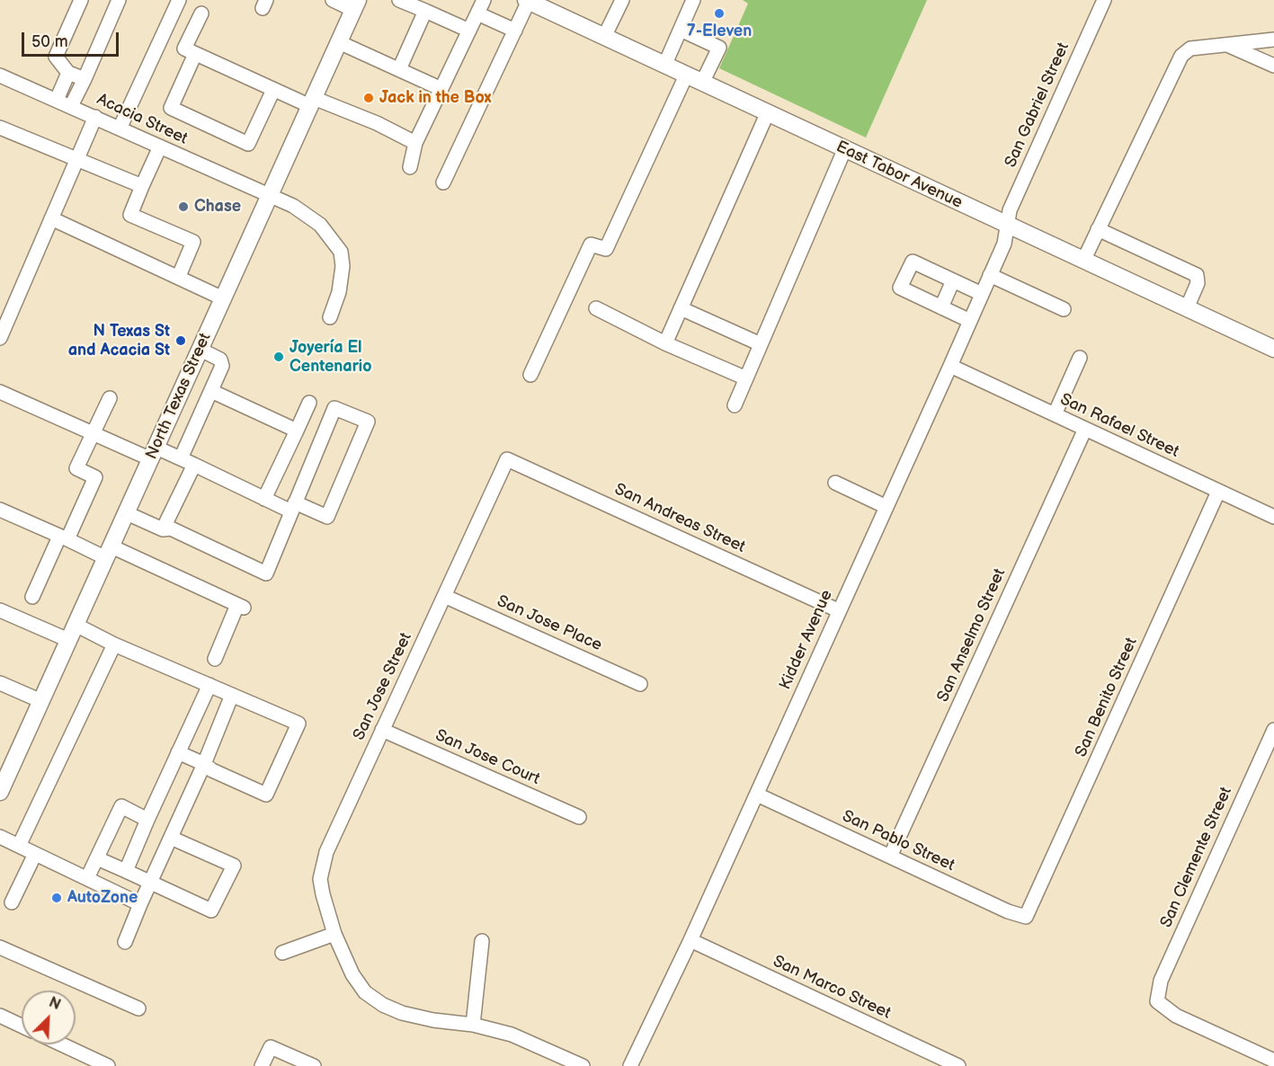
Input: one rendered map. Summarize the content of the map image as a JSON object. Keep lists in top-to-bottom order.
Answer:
{
  "streets": {
    "main road": ["East Tabor Avenue", "North Texas Street"],
    "street": [
      "San Gabriel Street",
      "Acacia Street",
      "San Rafael Street",
      "San Andreas Street",
      "San Jose Place",
      "San Anselmo Street",
      "Kidder Avenue",
      "San Jose Street",
      "San Benito Street",
      "San Jose Court",
      "San Pablo Street",
      "San Clemente Street",
      "San Marco Street"
    ]
  },
  "crossings": [
    ["San Gabriel Street", "East Tabor Avenue"],
    ["San Gabriel Street", "Kidder Avenue"],
    ["Acacia Street", "North Texas Street"],
    ["East Tabor Avenue", "Kidder Avenue"],
    ["San Rafael Street", "San Anselmo Street"],
    ["San Rafael Street", "Kidder Avenue"],
    ["San Rafael Street", "San Benito Street"],
    ["San Andreas Street", "Kidder Avenue"],
    ["San Andreas Street", "San Jose Street"],
    ["San Jose Place", "San Jose Street"],
    ["San Anselmo Street", "San Pablo Street"],
    ["Kidder Avenue", "San Pablo Street"],
    ["Kidder Avenue", "San Marco Street"],
    ["San Jose Street", "San Jose Court"],
    ["San Benito Street", "San Pablo Street"]
  ],
  "places": [
    "7-Eleven",
    "Jack in the Box",
    "Chase",
    "N Texas St and Acacia St",
    "Joyería El Centenario",
    "AutoZone"
  ],
  "scale_bar": "50 m",
  "north": "top right"
}
